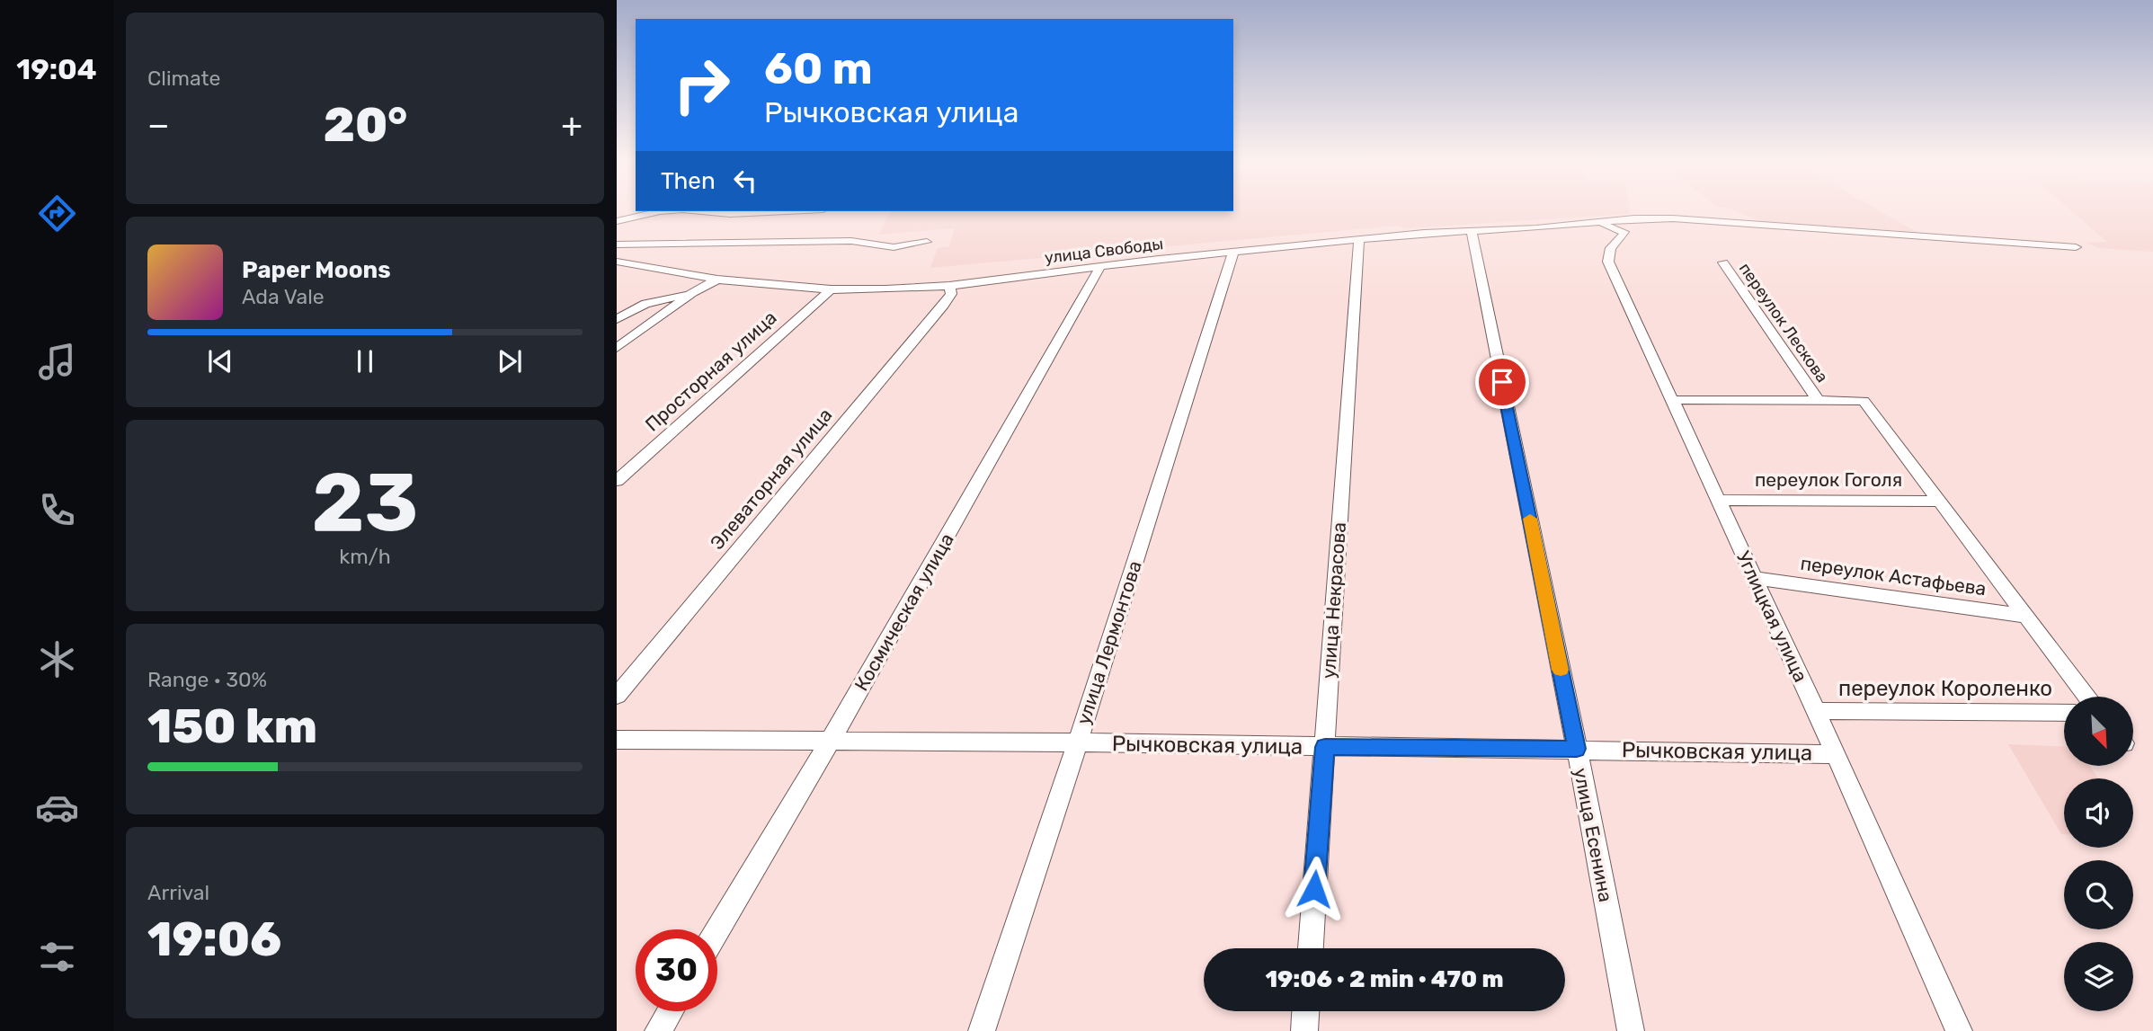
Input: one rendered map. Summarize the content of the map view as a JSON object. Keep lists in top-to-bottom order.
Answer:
{
  "streets": {
    "street": [
      "улица Свободы",
      "переулок Лескова",
      "Просторная улица",
      "Элеваторная улица",
      "переулок Гоголя",
      "переулок Астафьева",
      "улица Некрасова",
      "Космическая улица",
      "Углицкая улица",
      "улица Лермонтова",
      "переулок Короленко",
      "Рычковская улица",
      "улица Есенина"
    ]
  },
  "crossings": [
    ["улица Свободы", "Просторная улица"],
    ["улица Свободы", "Элеваторная улица"],
    ["улица Свободы", "улица Некрасова"],
    ["улица Свободы", "Космическая улица"],
    ["улица Свободы", "Углицкая улица"],
    ["улица Свободы", "улица Лермонтова"],
    ["улица Свободы", "улица Есенина"],
    ["переулок Гоголя", "Углицкая улица"],
    ["переулок Астафьева", "Углицкая улица"],
    ["улица Некрасова", "Рычковская улица"],
    ["Космическая улица", "Рычковская улица"],
    ["Углицкая улица", "переулок Короленко"],
    ["Углицкая улица", "Рычковская улица"],
    ["улица Лермонтова", "Рычковская улица"],
    ["Рычковская улица", "улица Есенина"]
  ],
  "north": "bottom right",
  "page": {
    "tabs": "19:04",
    "tile": [
      "Climate",
      ["23", "km/h"],
      ["Range · 30%", "150 km"],
      ["Arrival", "19:06"]
    ],
    "turn": ["60 m", "Рычковская улица"],
    "heat": ["−", "20°", "+"],
    "then": "Then",
    "song": ["Paper Moons", "Ada Vale"],
    "limit": "30",
    "trip": "19:06 · 2 min · 470 m"
  }
}
